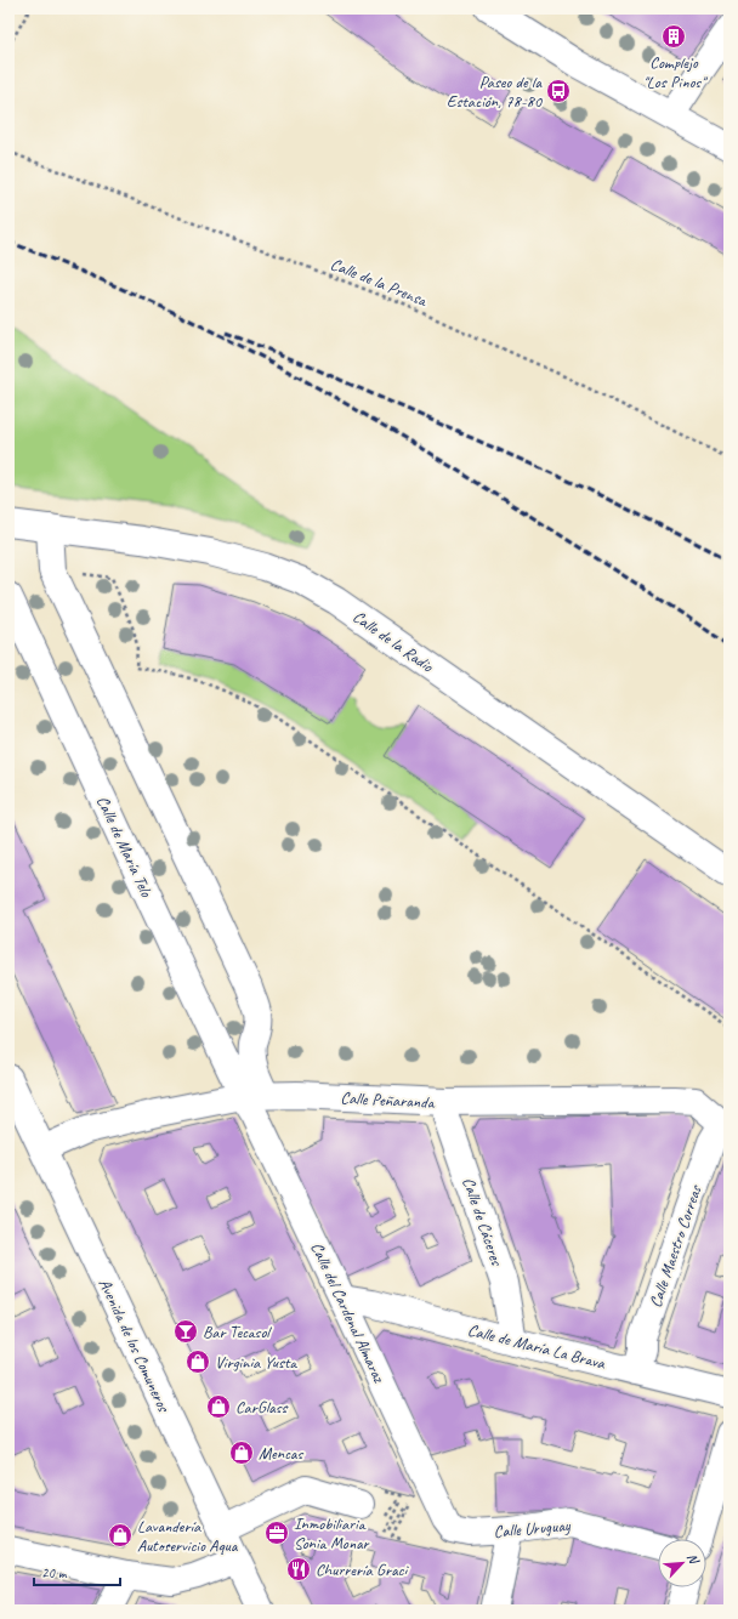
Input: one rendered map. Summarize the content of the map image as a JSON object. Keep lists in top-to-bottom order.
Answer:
{
  "streets": {
    "street": [
      "Calle de la Radio",
      "Calle de María Telo",
      "Calle Peñaranda",
      "Calle de Cáceres",
      "Calle Maestro Correas",
      "Calle del Cardenal Almaraz",
      "Avenida de los Comuneros",
      "Calle de María La Brava",
      "Calle Uruguay"
    ],
    "path": ["Calle de la Prensa"]
  },
  "crossings": [
    ["Calle de María Telo", "Calle Peñaranda"],
    ["Calle de María Telo", "Calle del Cardenal Almaraz"],
    ["Calle Peñaranda", "Calle de Cáceres"],
    ["Calle Peñaranda", "Calle Maestro Correas"],
    ["Calle Peñaranda", "Calle del Cardenal Almaraz"],
    ["Calle Peñaranda", "Avenida de los Comuneros"],
    ["Calle de Cáceres", "Calle de María La Brava"],
    ["Calle Maestro Correas", "Calle de María La Brava"],
    ["Calle del Cardenal Almaraz", "Calle de María La Brava"],
    ["Calle del Cardenal Almaraz", "Calle Uruguay"]
  ],
  "places": {
    "building": ["Complejo \"Los Pinos\""],
    "bus stop": ["Paseo de la Estación, 78-80"],
    "bar": ["Bar Tecasol"],
    "shop": [
      "Virginia Yusta",
      "CarGlass",
      "Mencas",
      "Lavandería Autoservicio Aqua"
    ],
    "office": ["Inmobiliaria Sonia Monar"],
    "restaurant": ["Churrería Graci"]
  },
  "scale_bar": "20 m",
  "north": "top right"
}
